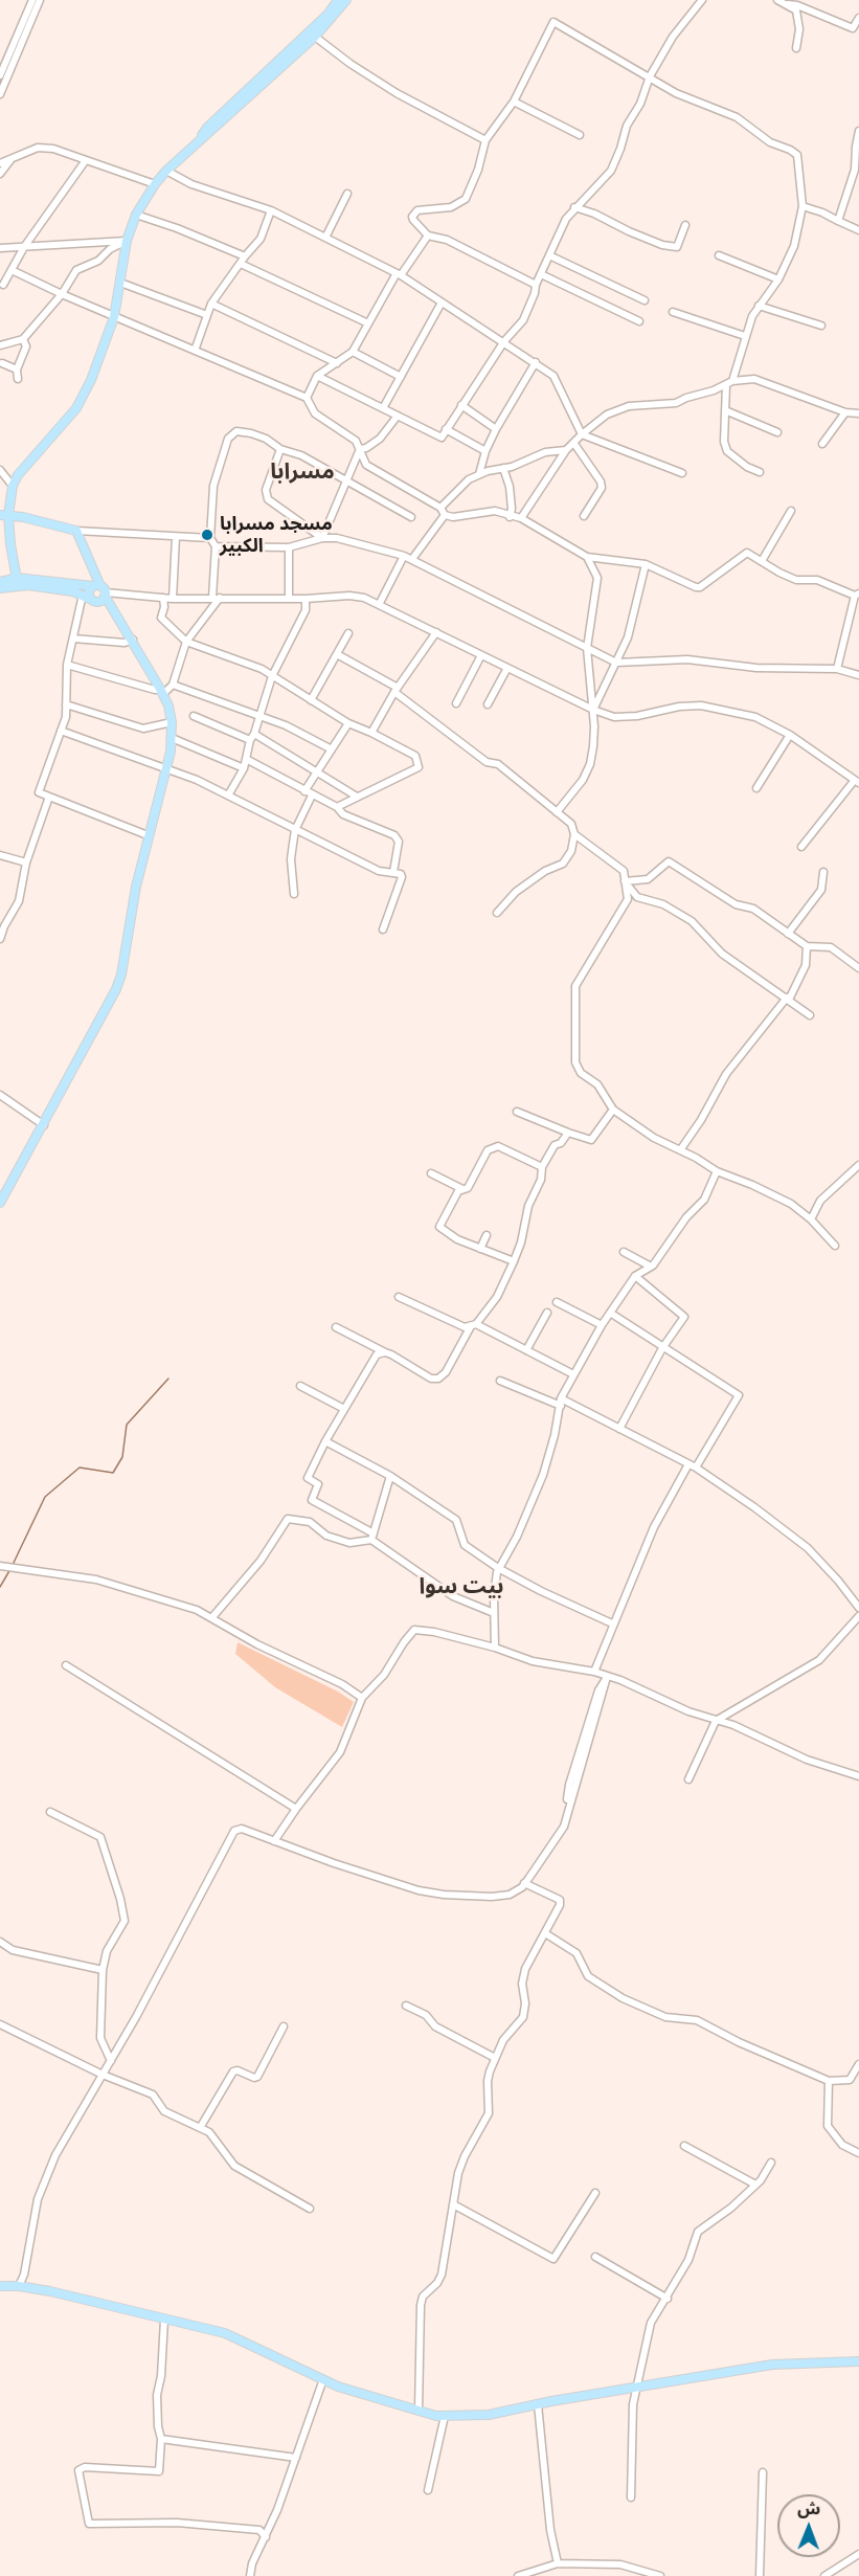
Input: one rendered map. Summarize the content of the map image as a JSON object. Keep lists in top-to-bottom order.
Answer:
{
  "districts": ["مسرابا", "بيت سوا"],
  "places": ["مسجد مسرابا الكبير"],
  "north": "top"
}
